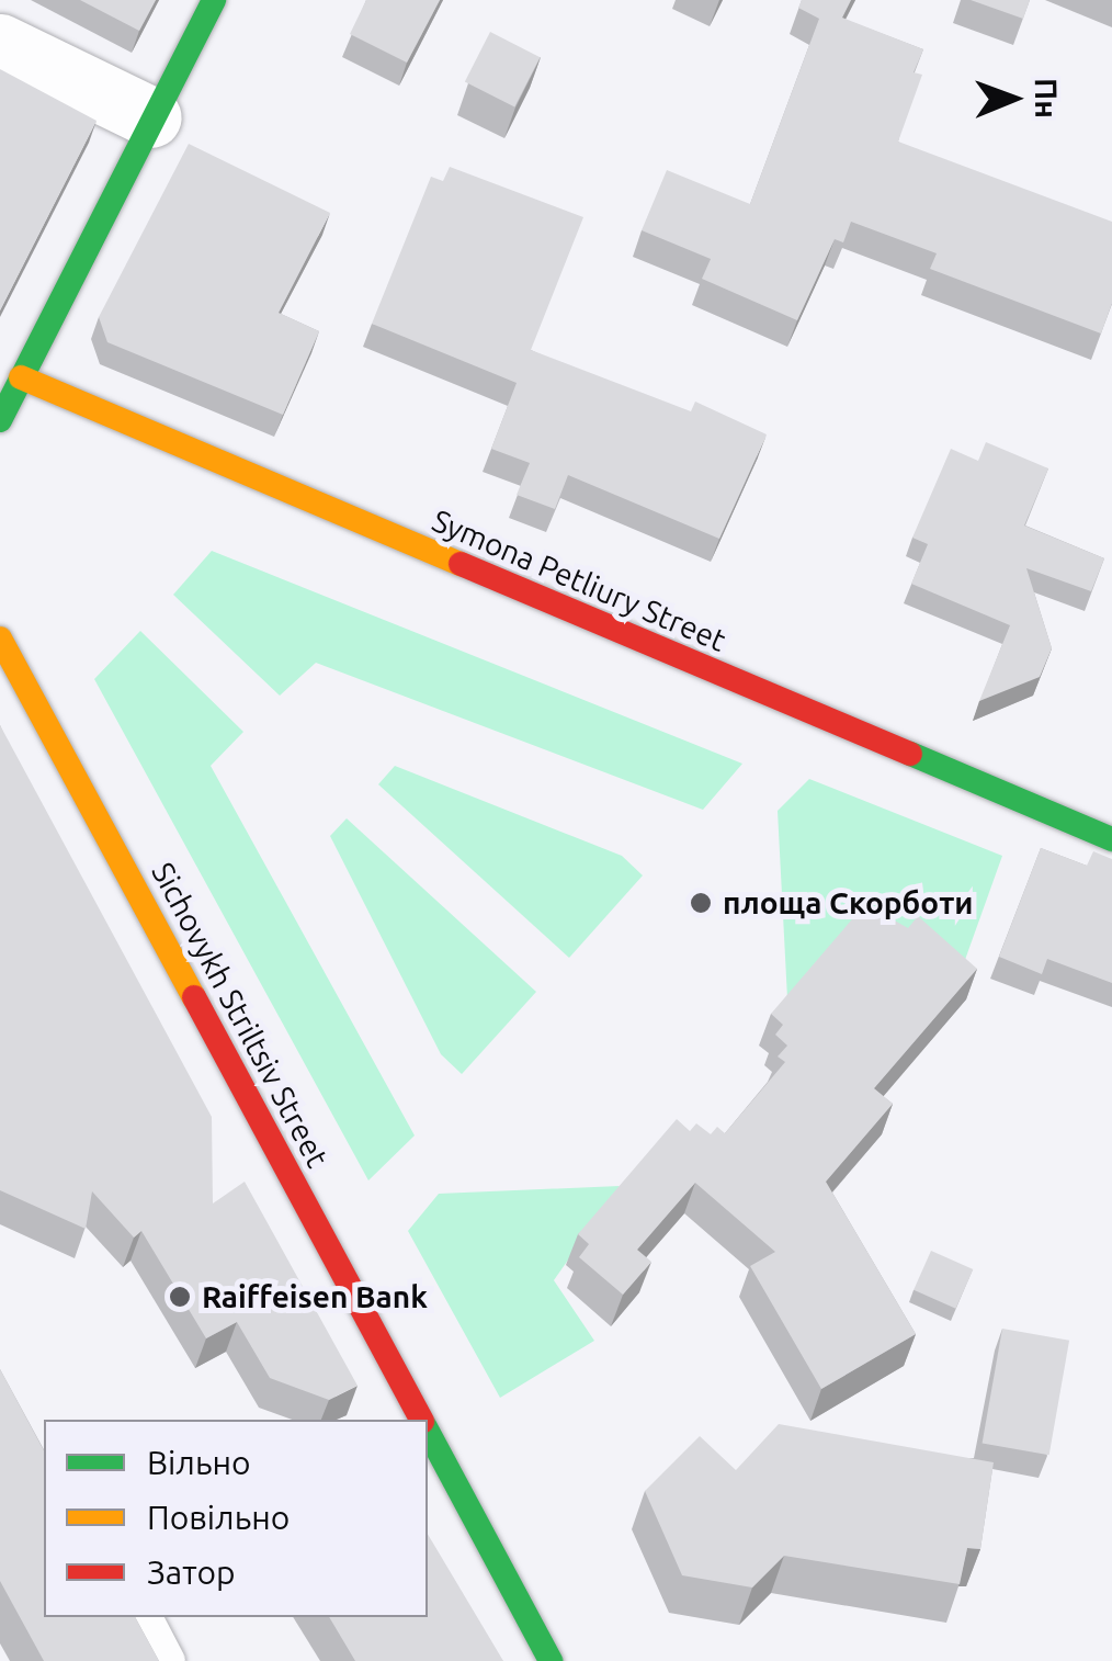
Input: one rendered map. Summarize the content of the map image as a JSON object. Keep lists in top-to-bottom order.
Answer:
{
  "streets": {
    "street": ["Symona Petliury Street", "Sichovykh Striltsiv Street"]
  },
  "places": ["площа Скорботи", "Raiffeisen Bank"],
  "legend": ["Вільно", "Повільно", "Затор"],
  "north": "right"
}
